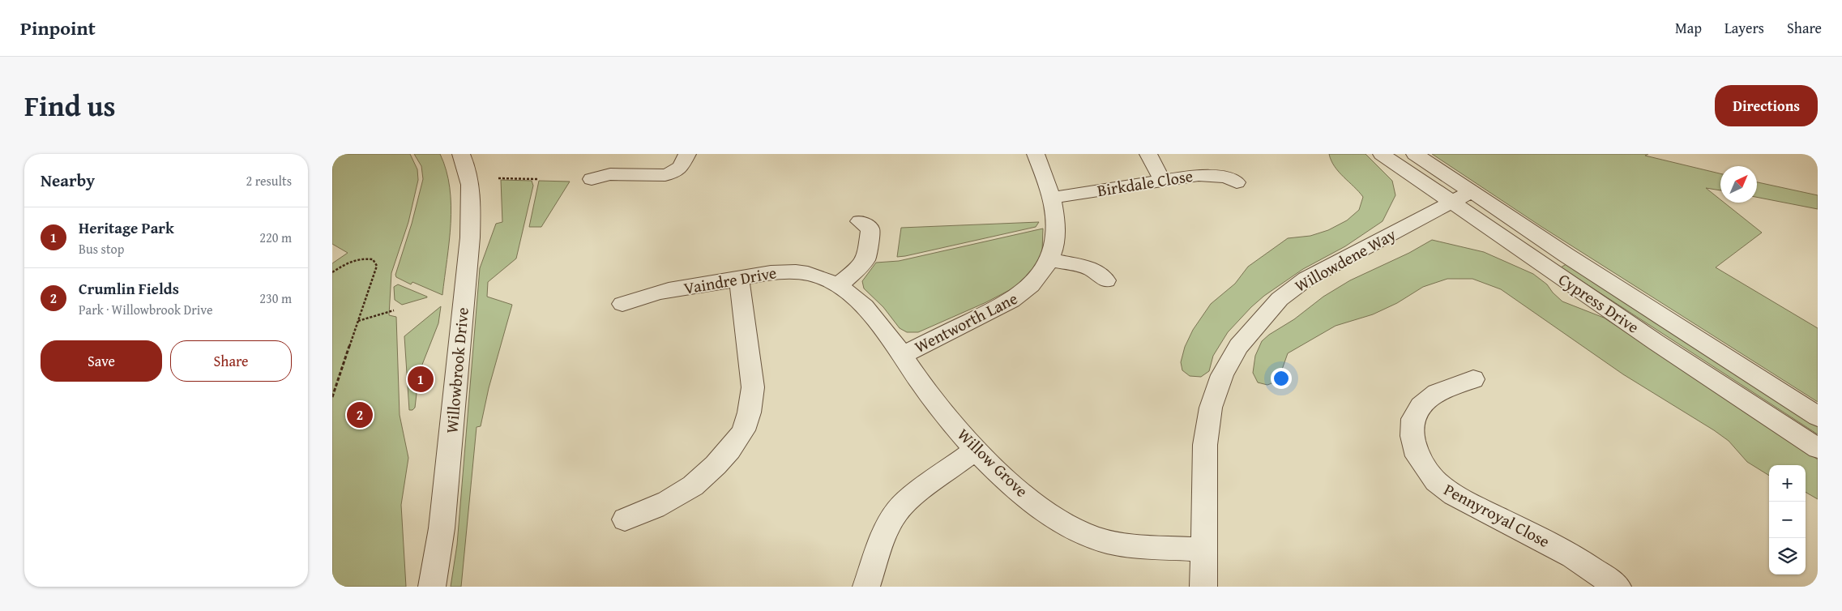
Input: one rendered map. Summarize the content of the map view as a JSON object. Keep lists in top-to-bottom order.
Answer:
{
  "streets": {
    "street": [
      "Birkdale Close",
      "Willowdene Way",
      "Vaindre Drive",
      "Cypress Drive",
      "Wentworth Lane",
      "Willowbrook Drive",
      "Willow Grove",
      "Pennyroyal Close"
    ]
  },
  "crossings": [
    ["Birkdale Close", "Wentworth Lane"],
    ["Willowdene Way", "Cypress Drive"],
    ["Willowdene Way", "Willow Grove"],
    ["Vaindre Drive", "Willow Grove"],
    ["Wentworth Lane", "Willow Grove"]
  ],
  "north": "top right",
  "page": {
    "header": "Pinpoint",
    "nav": ["Map", "Layers", "Share"],
    "title": "Find us",
    "buttons": [
      "Directions",
      ["Save", "Share"]
    ],
    "heading": ["Nearby", "2 results"],
    "list": [
      {
        "mark": "1",
        "name": "Heritage Park",
        "note": "Bus stop",
        "value": "220 m"
      },
      {
        "mark": "2",
        "name": "Crumlin Fields",
        "note": "Park · Willowbrook Drive",
        "value": "230 m"
      }
    ],
    "pins": ["1", "2"],
    "map_buttons": ["+", "−"]
  }
}
